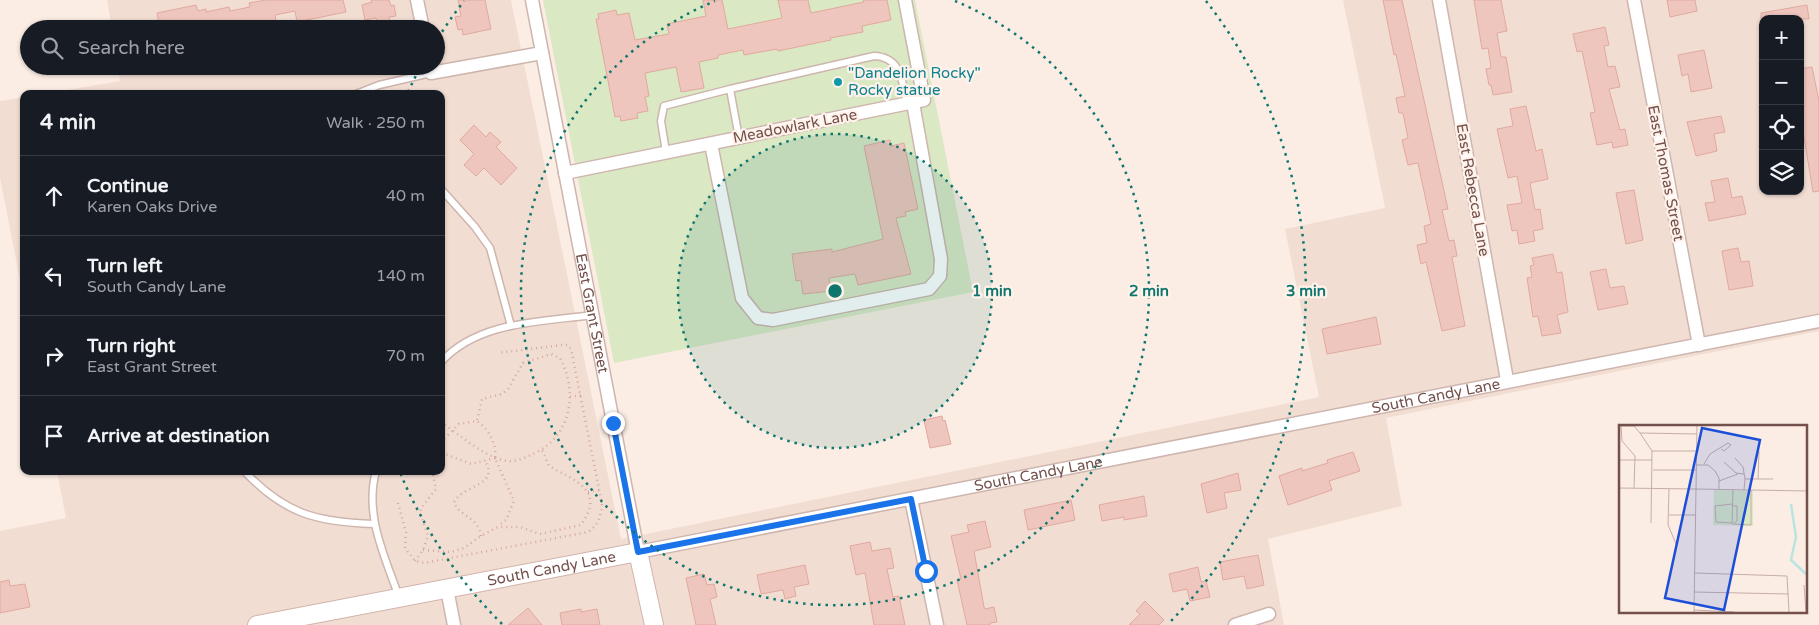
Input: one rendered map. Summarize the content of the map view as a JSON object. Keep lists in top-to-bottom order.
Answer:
{
  "streets": {
    "main road": ["East Grant Street", "South Candy Lane"],
    "street": ["Meadowlark Lane", "East Thomas Street", "East Rebecca Lane"]
  },
  "crossings": [
    ["Meadowlark Lane", "East Grant Street"],
    ["East Thomas Street", "South Candy Lane"],
    ["East Rebecca Lane", "South Candy Lane"],
    ["East Grant Street", "South Candy Lane"]
  ],
  "places": ["\"Dandelion Rocky\" Rocky statue"],
  "page": {
    "map_buttons": ["+", "−"],
    "search": "Search here",
    "heading": ["4 min", "Walk · 250 m"],
    "list": [
      ["Continue", "Karen Oaks Drive", "40 m"],
      ["Turn left", "South Candy Lane", "140 m"],
      ["Turn right", "East Grant Street", "70 m"],
      "Arrive at destination"
    ]
  },
  "rings": ["1 min", "2 min", "3 min"]
}
